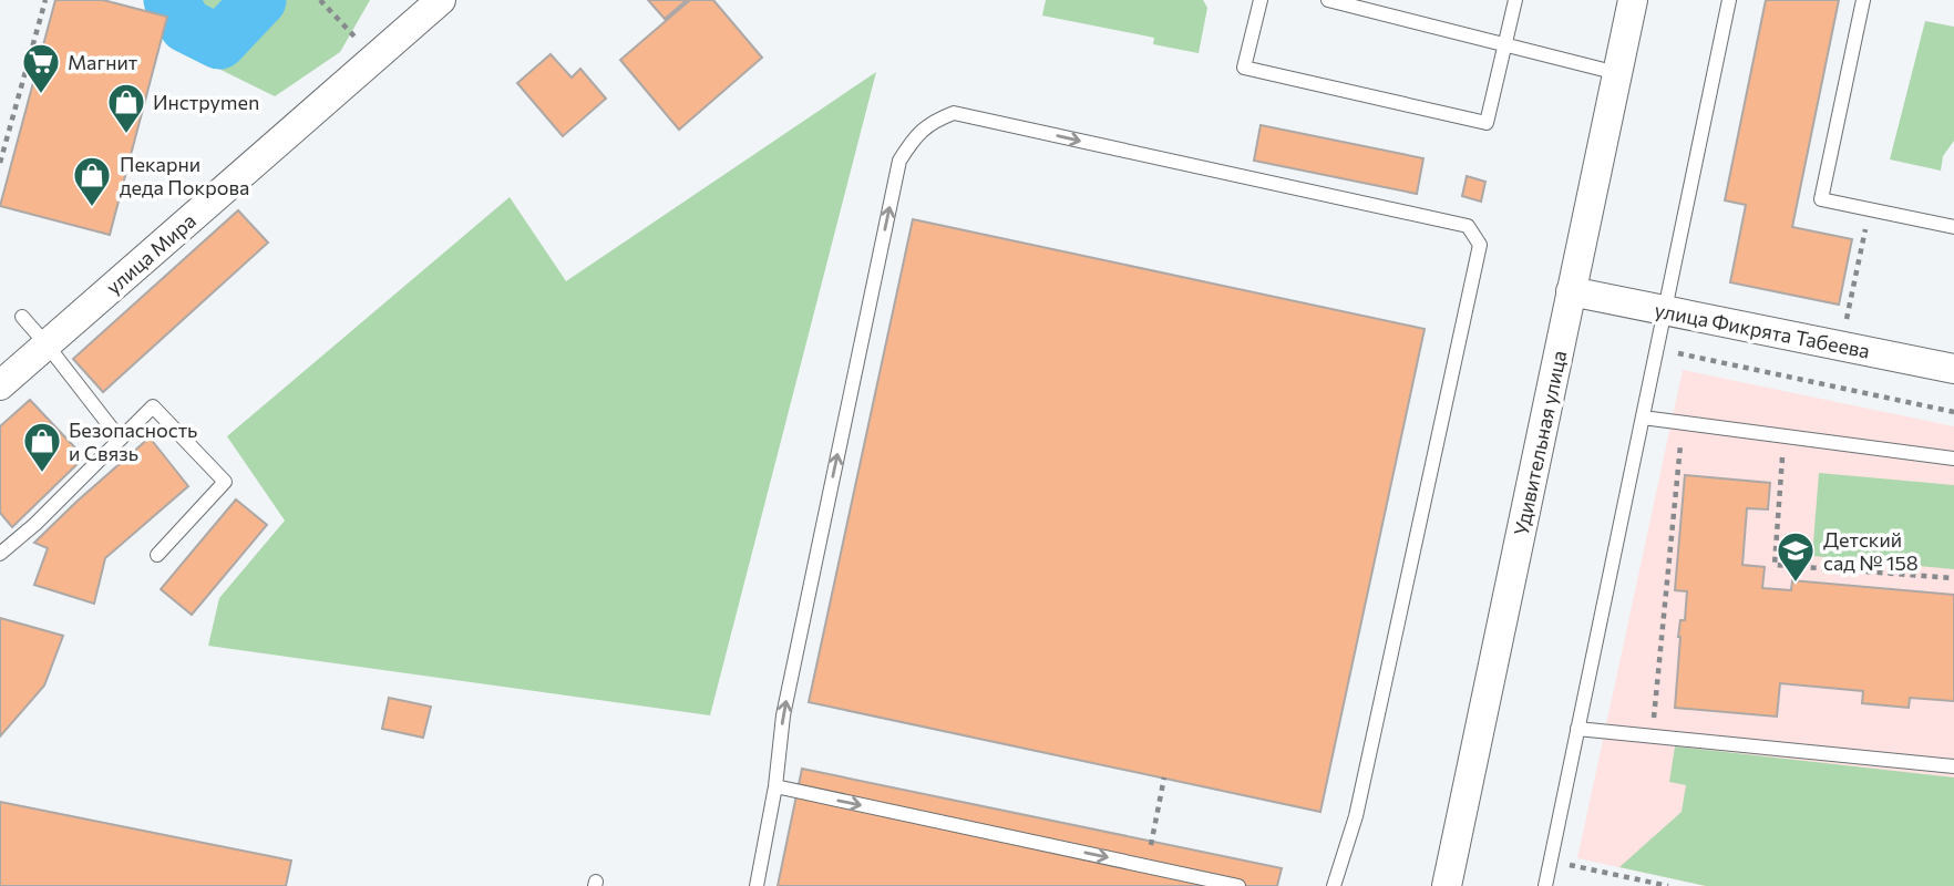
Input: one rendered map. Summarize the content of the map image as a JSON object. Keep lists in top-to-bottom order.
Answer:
{
  "streets": {
    "street": ["улица Мира", "улица Фикрята Табеева", "Удивительная улица"]
  },
  "crossings": [
    ["улица Фикрята Табеева", "Удивительная улица"]
  ],
  "places": {
    "supermarket": ["Магнит"],
    "shop": ["Инструmen", "Пекарни деда Покрова", "Безопасность и Связь"],
    "school or university": ["Детский сад № 158"]
  }
}
